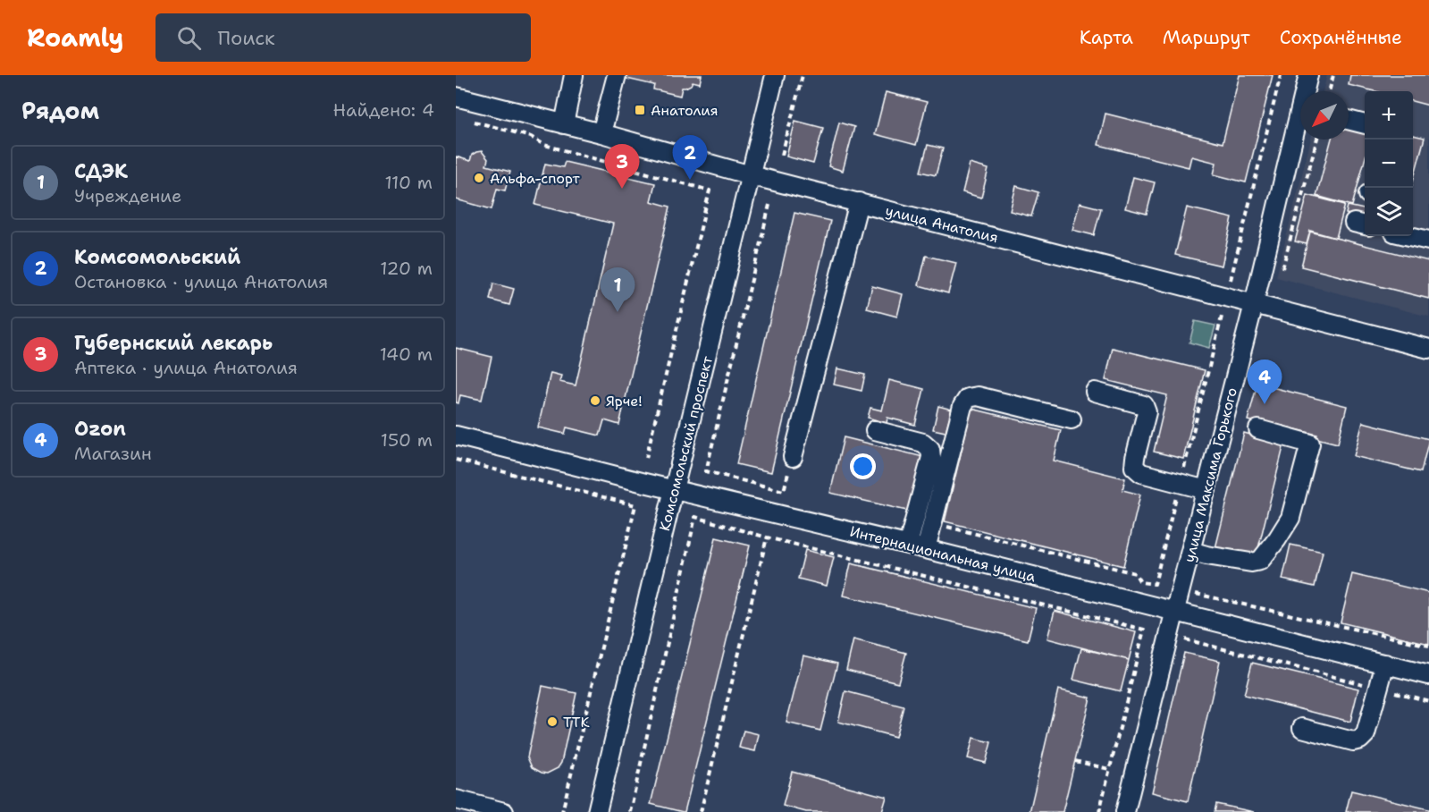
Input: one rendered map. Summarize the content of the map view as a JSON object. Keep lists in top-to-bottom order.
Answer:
{
  "streets": {
    "street": [
      "улица Анатолия",
      "Комсомольский проспект",
      "улица Максима Горького",
      "Интернациональная улица"
    ]
  },
  "crossings": [
    ["улица Анатолия", "Комсомольский проспект"],
    ["улица Анатолия", "улица Максима Горького"],
    ["Комсомольский проспект", "Интернациональная улица"],
    ["улица Максима Горького", "Интернациональная улица"]
  ],
  "places": {
    "transit": ["Анатолия"],
    "other": ["Альфа-спорт", "Ярче!", "ТТК"]
  },
  "north": "bottom left",
  "page": {
    "header": "Roamly",
    "search": "Поиск",
    "nav": ["Карта", "Маршрут", "Сохранённые"],
    "heading": ["Рядом", "Найдено: 4"],
    "map_buttons": ["+", "−"],
    "pins": [
      "2",
      "3",
      "1",
      "4"
    ],
    "list": [
      {
        "mark": "1",
        "name": "СДЭК",
        "note": "Учреждение",
        "value": "110 m"
      },
      {
        "mark": "2",
        "name": "Комсомольский",
        "note": "Остановка · улица Анатолия",
        "value": "120 m"
      },
      {
        "mark": "3",
        "name": "Губернский лекарь",
        "note": "Аптека · улица Анатолия",
        "value": "140 m"
      },
      {
        "mark": "4",
        "name": "Ozon",
        "note": "Магазин",
        "value": "150 m"
      }
    ]
  }
}
